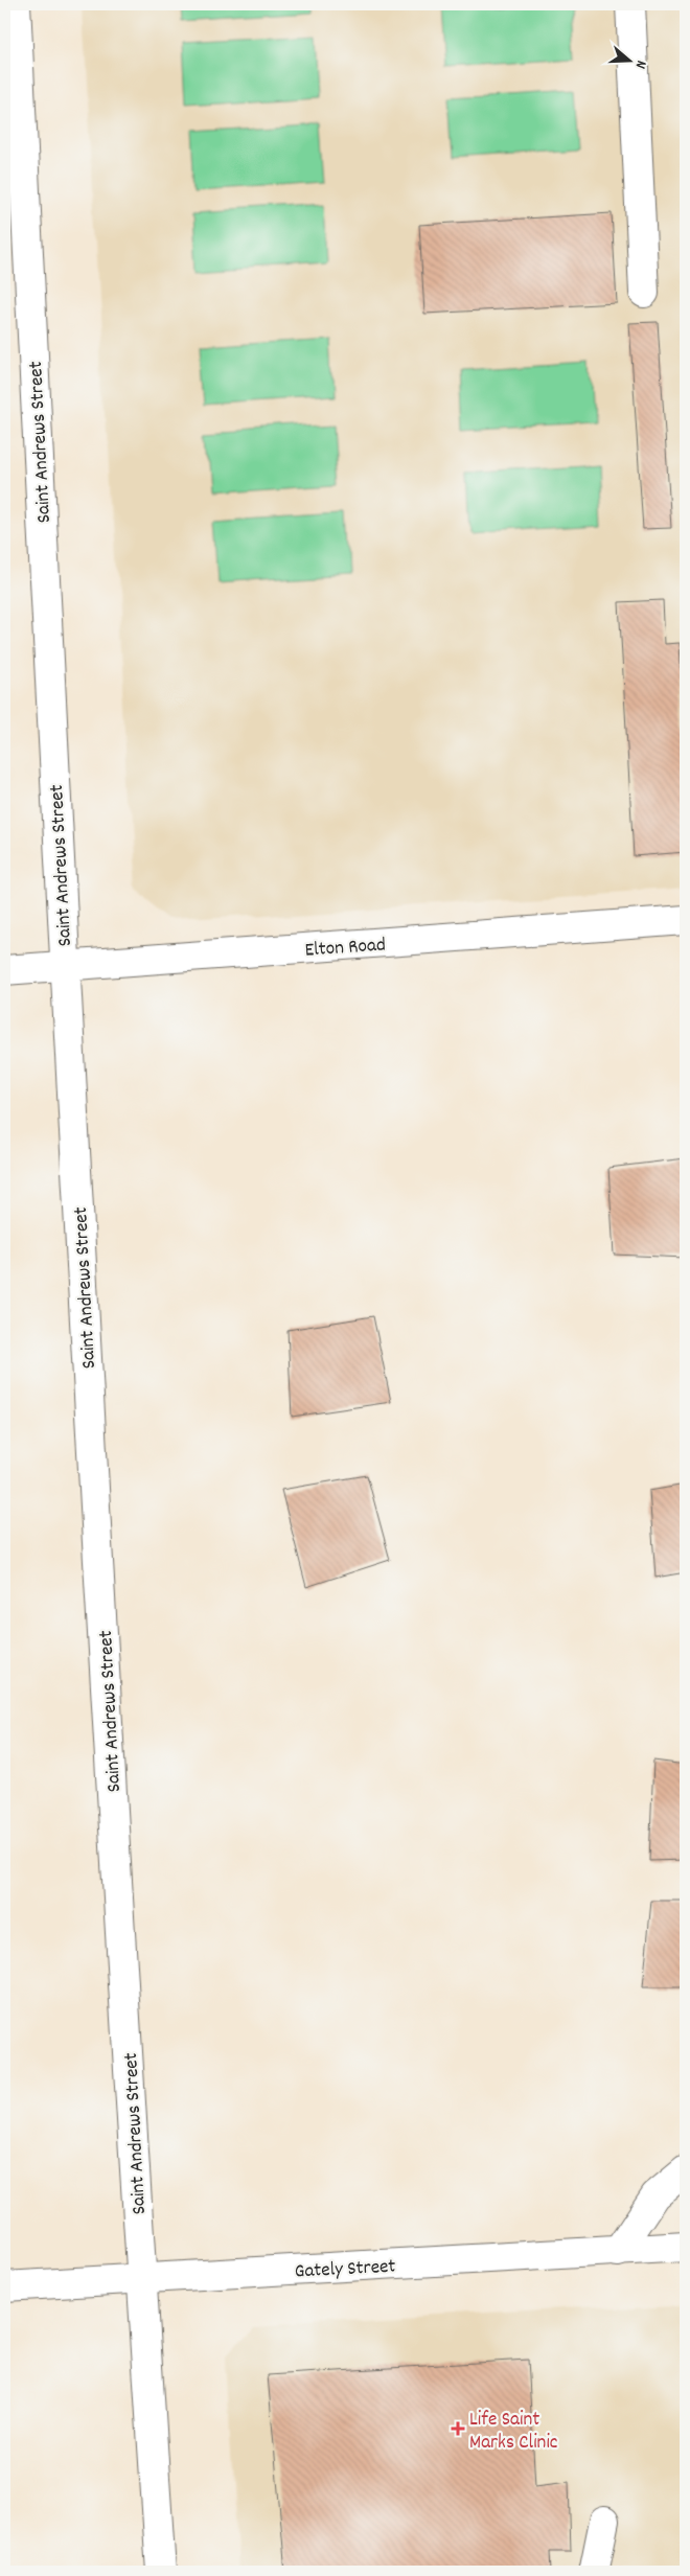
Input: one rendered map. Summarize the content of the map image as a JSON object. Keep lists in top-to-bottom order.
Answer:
{
  "streets": {
    "street": ["Saint Andrews Street", "Elton Road", "Gately Street"]
  },
  "crossings": [
    ["Saint Andrews Street", "Elton Road"],
    ["Saint Andrews Street", "Gately Street"]
  ],
  "places": {
    "health": ["Life Saint Marks Clinic"]
  },
  "north": "right"
}
